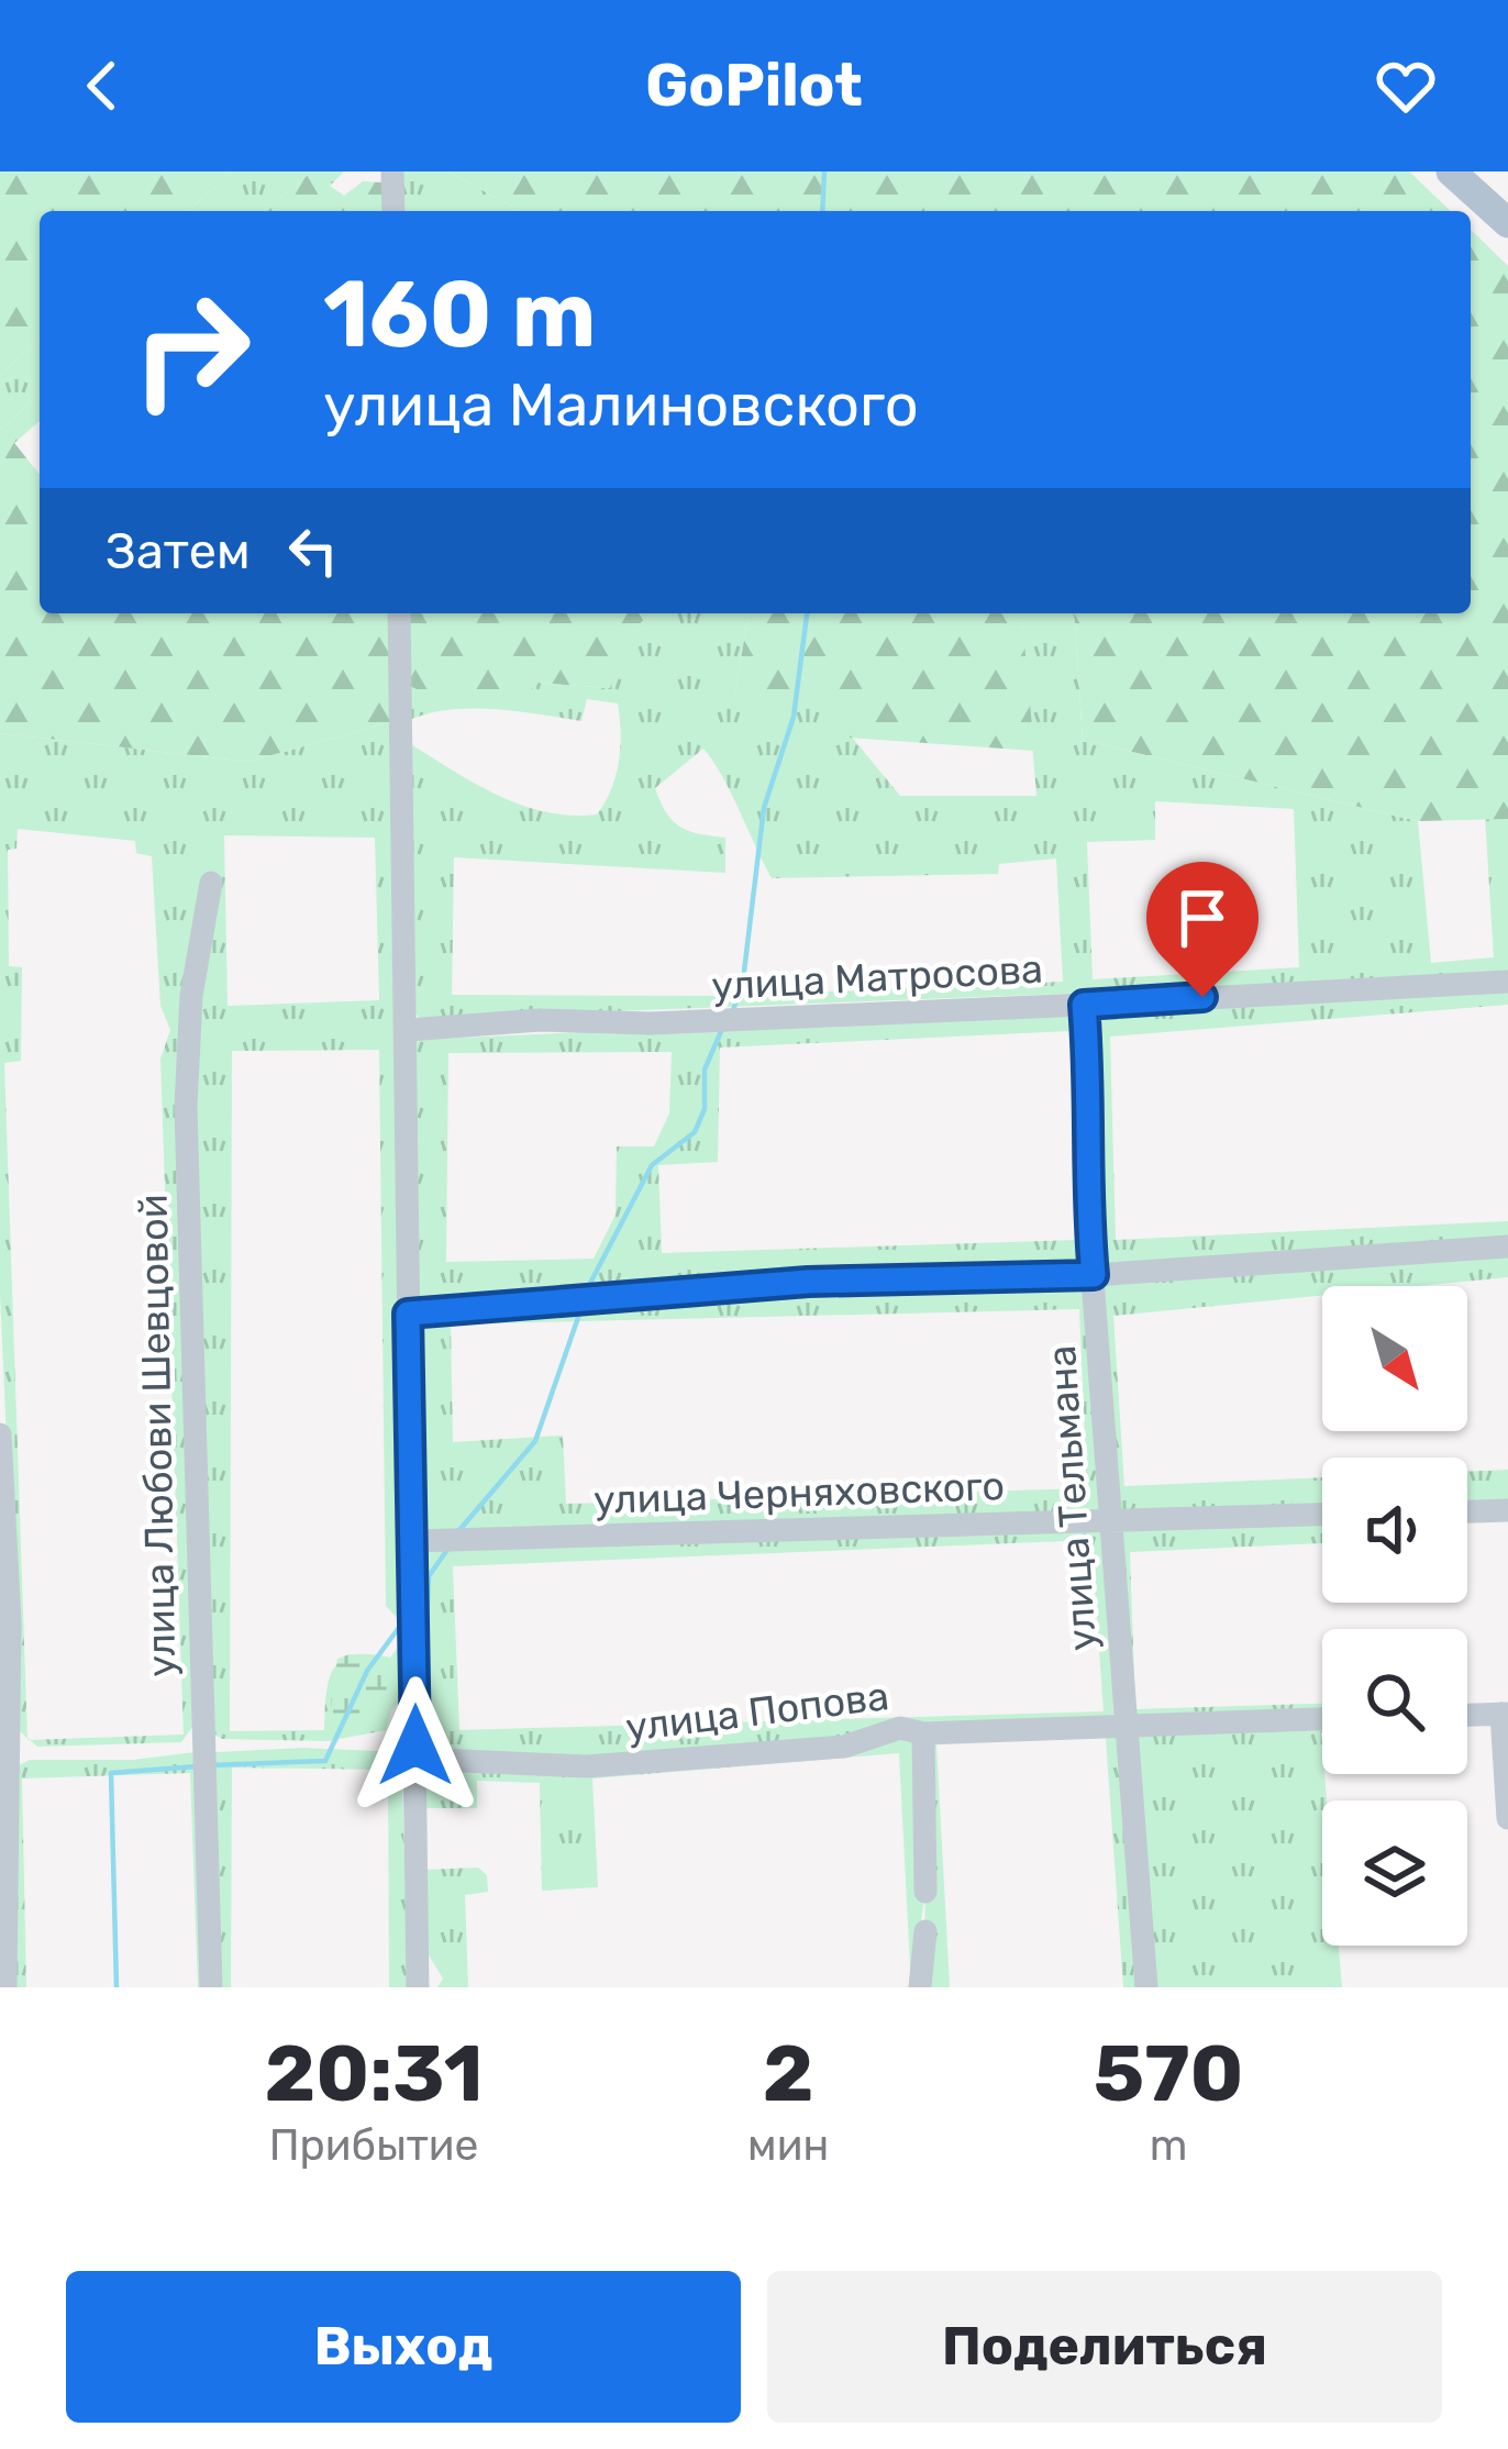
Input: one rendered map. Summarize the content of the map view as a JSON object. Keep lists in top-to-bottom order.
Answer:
{
  "streets": {
    "street": [
      "улица Матросова",
      "улица Любови Шевцовой",
      "улица Черняховского",
      "улица Тельмана",
      "улица Попова"
    ]
  },
  "crossings": [
    ["улица Матросова", "улица Тельмана"],
    ["улица Черняховского", "улица Тельмана"],
    ["улица Тельмана", "улица Попова"]
  ],
  "north": "bottom right",
  "page": {
    "header": "GoPilot",
    "turn": ["160 m", "улица Малиновского"],
    "then": "Затем",
    "eta": [
      "20:31",
      "Прибытие",
      "2",
      "мин",
      "570",
      "m"
    ],
    "buttons": ["Выход", "Поделиться"]
  }
}
